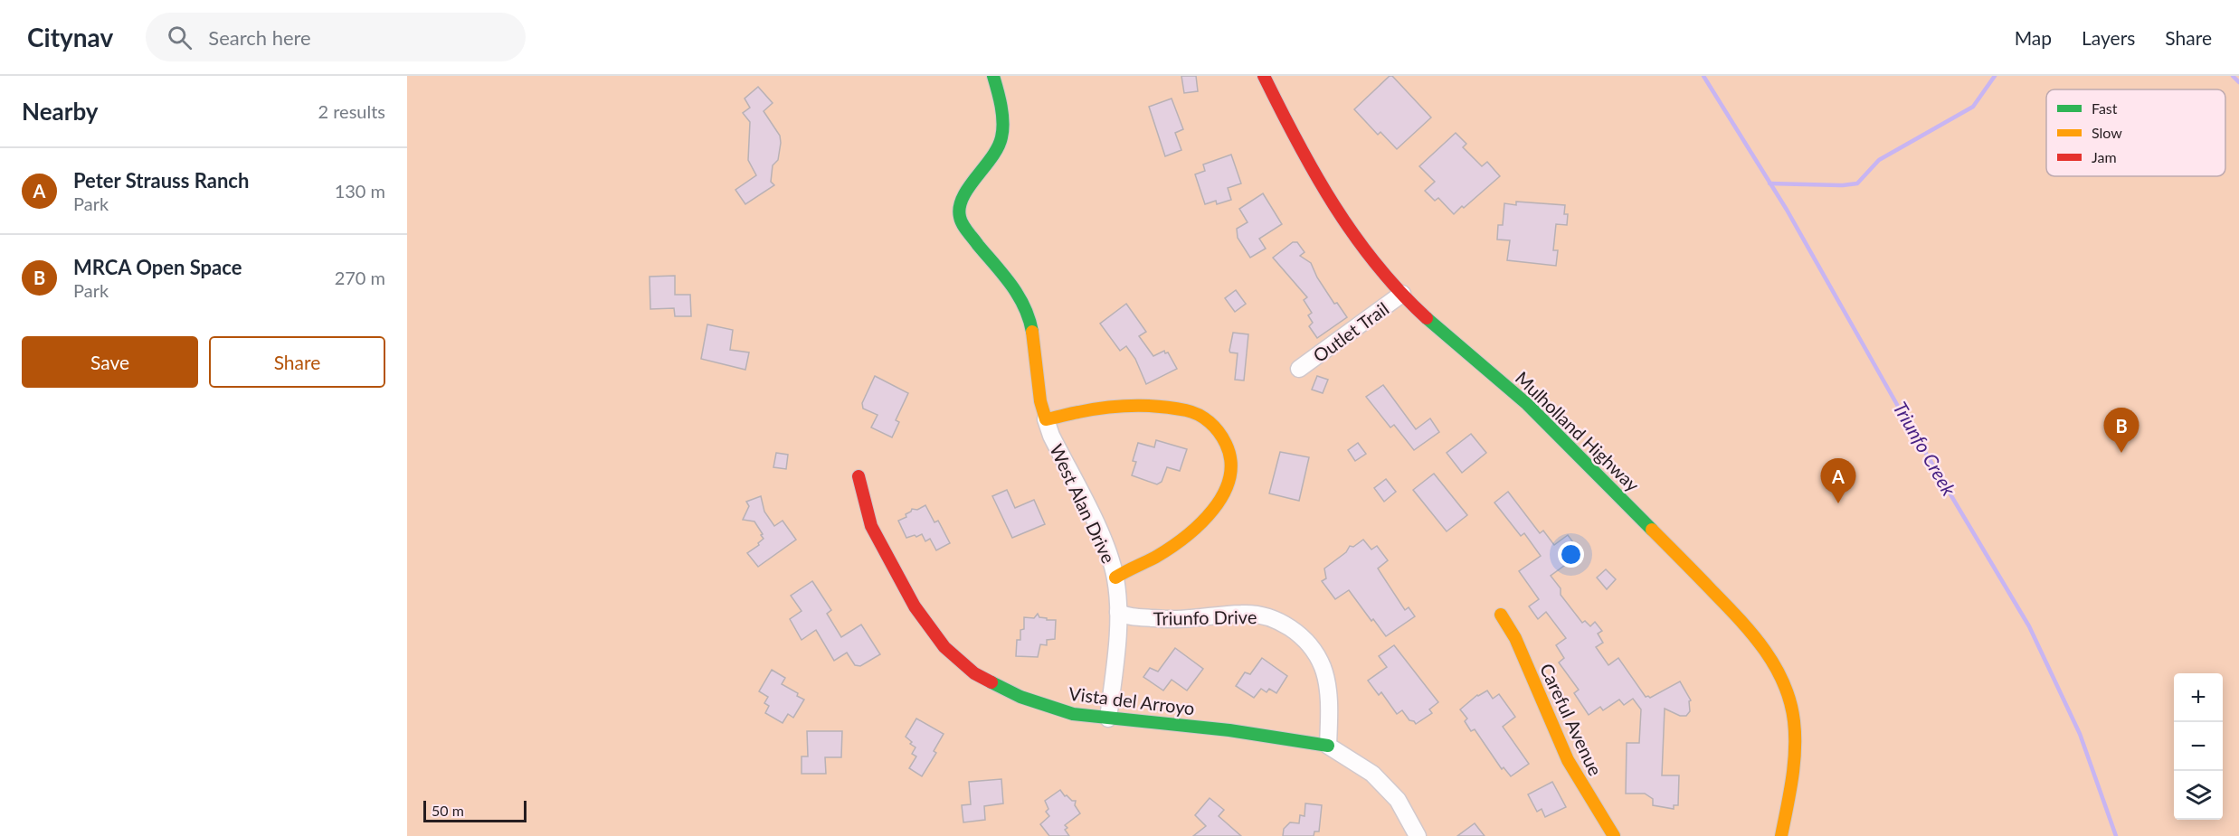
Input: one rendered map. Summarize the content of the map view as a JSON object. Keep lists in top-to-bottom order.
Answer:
{
  "streets": {
    "street": [
      "Outlet Trail",
      "Mulholland Highway",
      "West Alan Drive",
      "Triunfo Drive",
      "Vista del Arroyo",
      "Careful Avenue"
    ]
  },
  "crossings": [
    ["Outlet Trail", "Mulholland Highway"],
    ["West Alan Drive", "Triunfo Drive"],
    ["West Alan Drive", "Vista del Arroyo"],
    ["Triunfo Drive", "Vista del Arroyo"]
  ],
  "water": ["Triunfo Creek"],
  "legend": ["Fast", "Slow", "Jam"],
  "scale_bar": "50 m",
  "page": {
    "header": "Citynav",
    "search": "Search here",
    "nav": ["Map", "Layers", "Share"],
    "heading": ["Nearby", "2 results"],
    "list": [
      {
        "mark": "A",
        "name": "Peter Strauss Ranch",
        "note": "Park",
        "value": "130 m"
      },
      {
        "mark": "B",
        "name": "MRCA Open Space",
        "note": "Park",
        "value": "270 m"
      }
    ],
    "buttons": ["Save", "Share"],
    "pins": ["B", "A"],
    "map_buttons": ["+", "−"],
    "scale": "50 m"
  }
}
